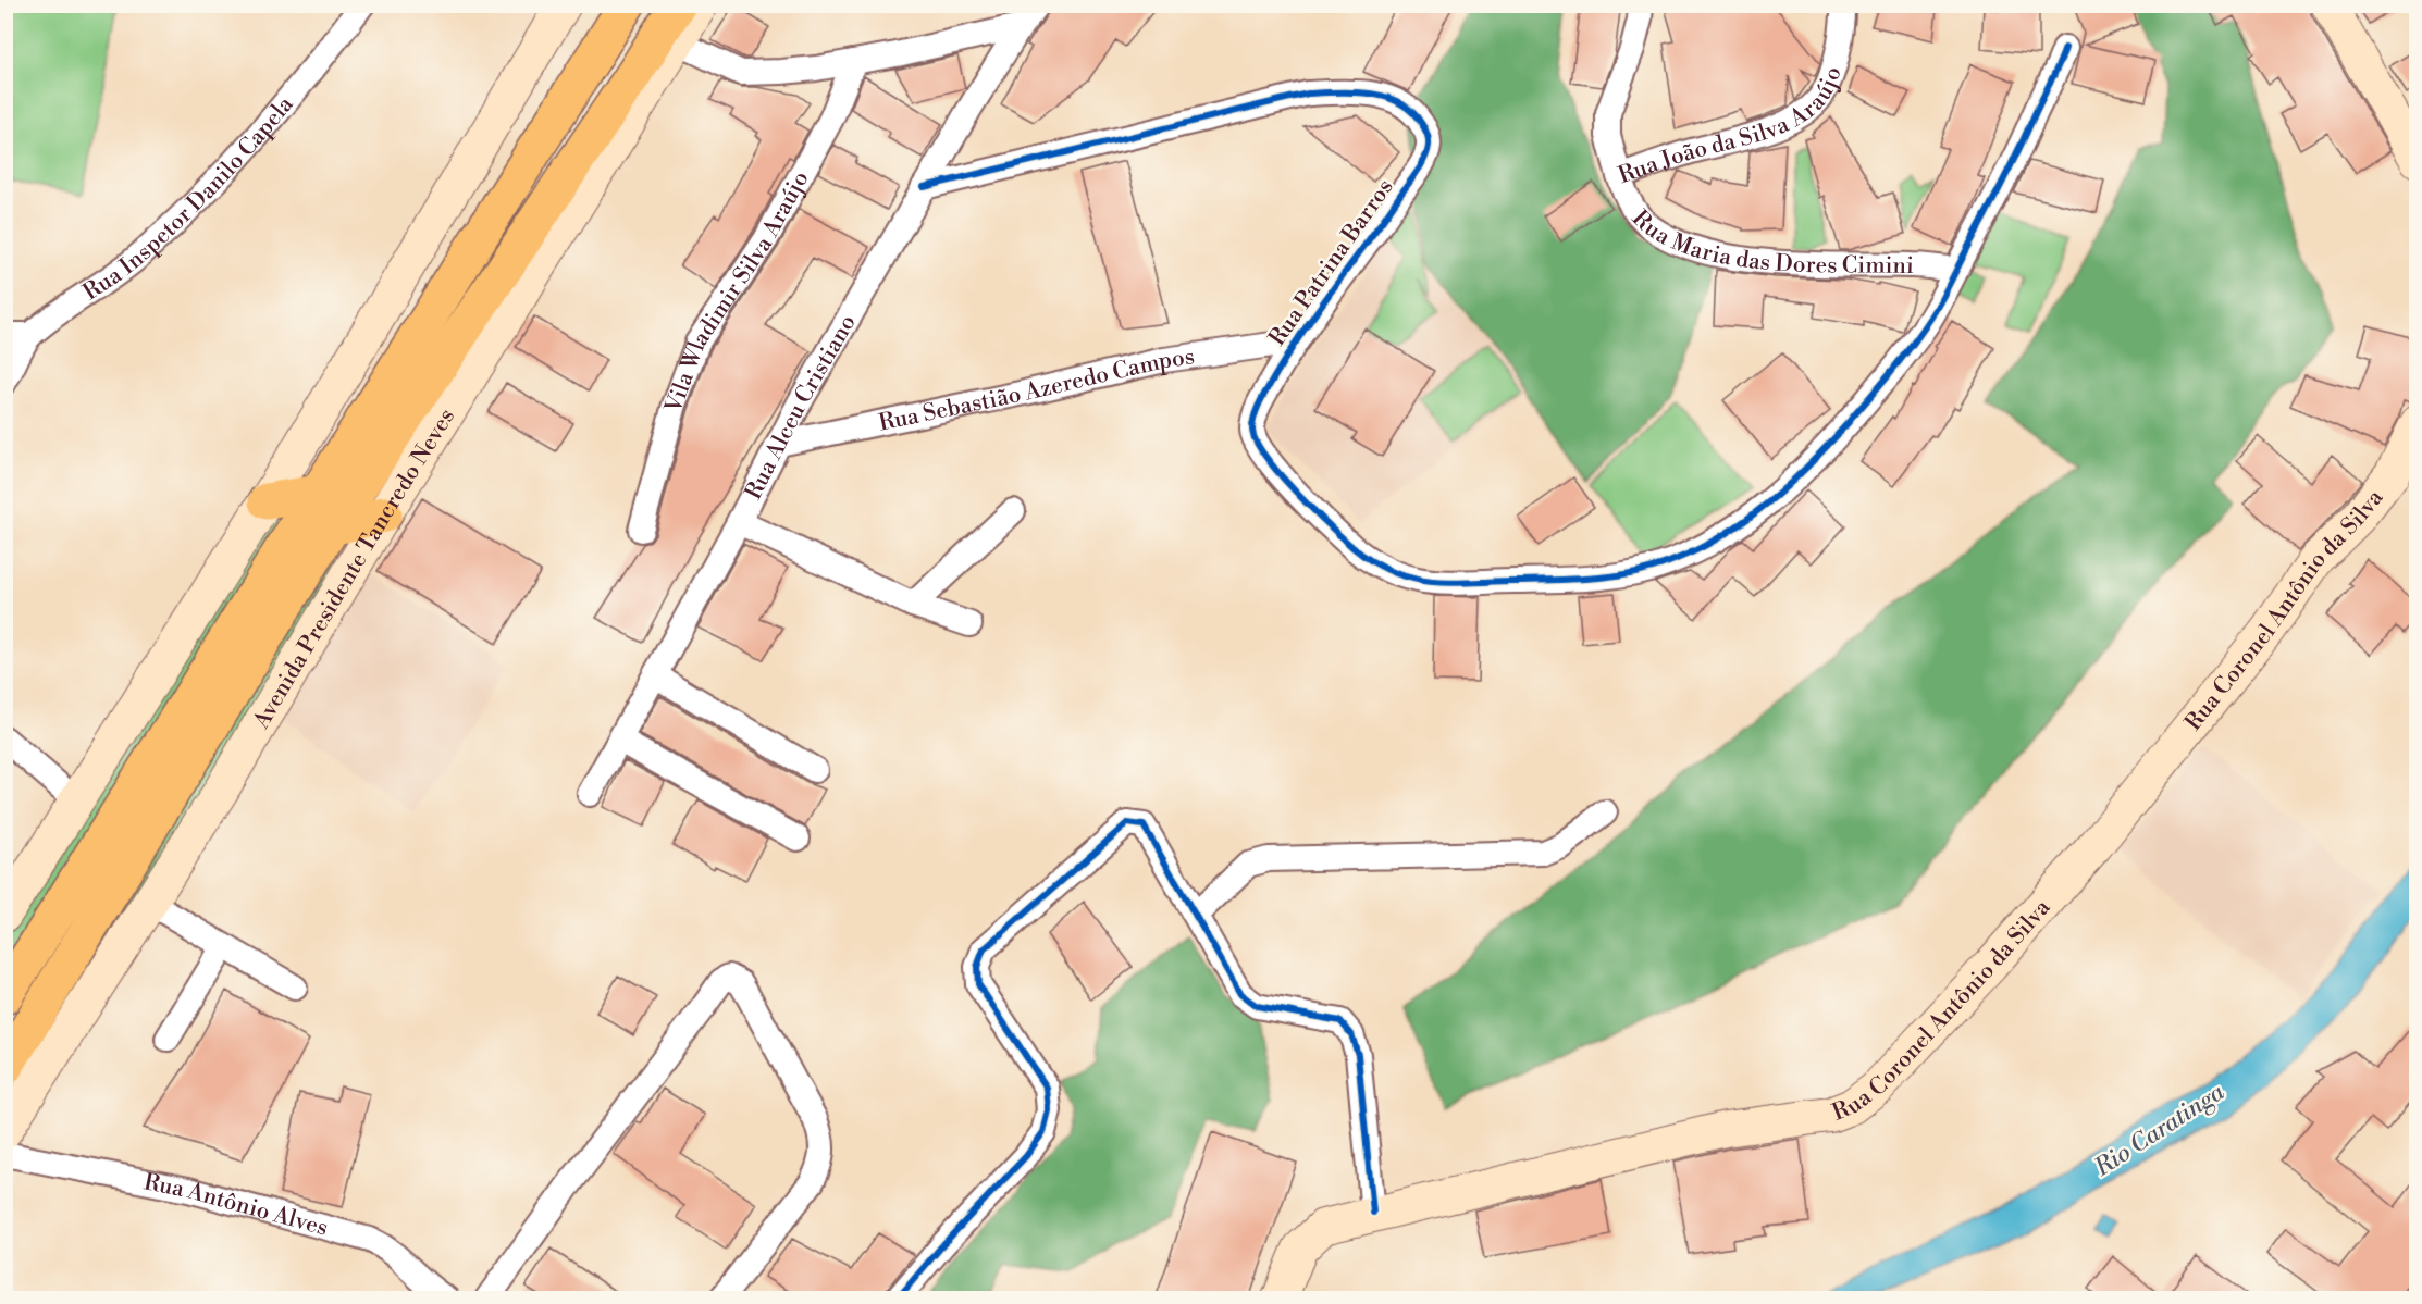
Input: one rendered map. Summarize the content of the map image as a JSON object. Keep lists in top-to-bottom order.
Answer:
{
  "streets": {
    "highway": ["Avenida Presidente Tancredo Neves"],
    "main road": ["Rua Coronel Antônio da Silva"],
    "street": [
      "Rua João da Silva Araújo",
      "Rua Inspetor Danilo Capela",
      "Rua Maria das Dores Cimini",
      "Rua Patrina Barros",
      "Vila Wladimir Silva Araújo",
      "Rua Sebastião Azeredo Campos",
      "Rua Alceu Cristiano",
      "Rua Antônio Alves"
    ]
  },
  "crossings": [
    ["Rua João da Silva Araújo", "Rua Maria das Dores Cimini"],
    ["Rua Maria das Dores Cimini", "Rua Patrina Barros"],
    ["Rua Patrina Barros", "Rua Sebastião Azeredo Campos"],
    ["Rua Patrina Barros", "Rua Alceu Cristiano"],
    ["Rua Sebastião Azeredo Campos", "Rua Alceu Cristiano"]
  ],
  "water": ["Rio Caratinga"]
}
